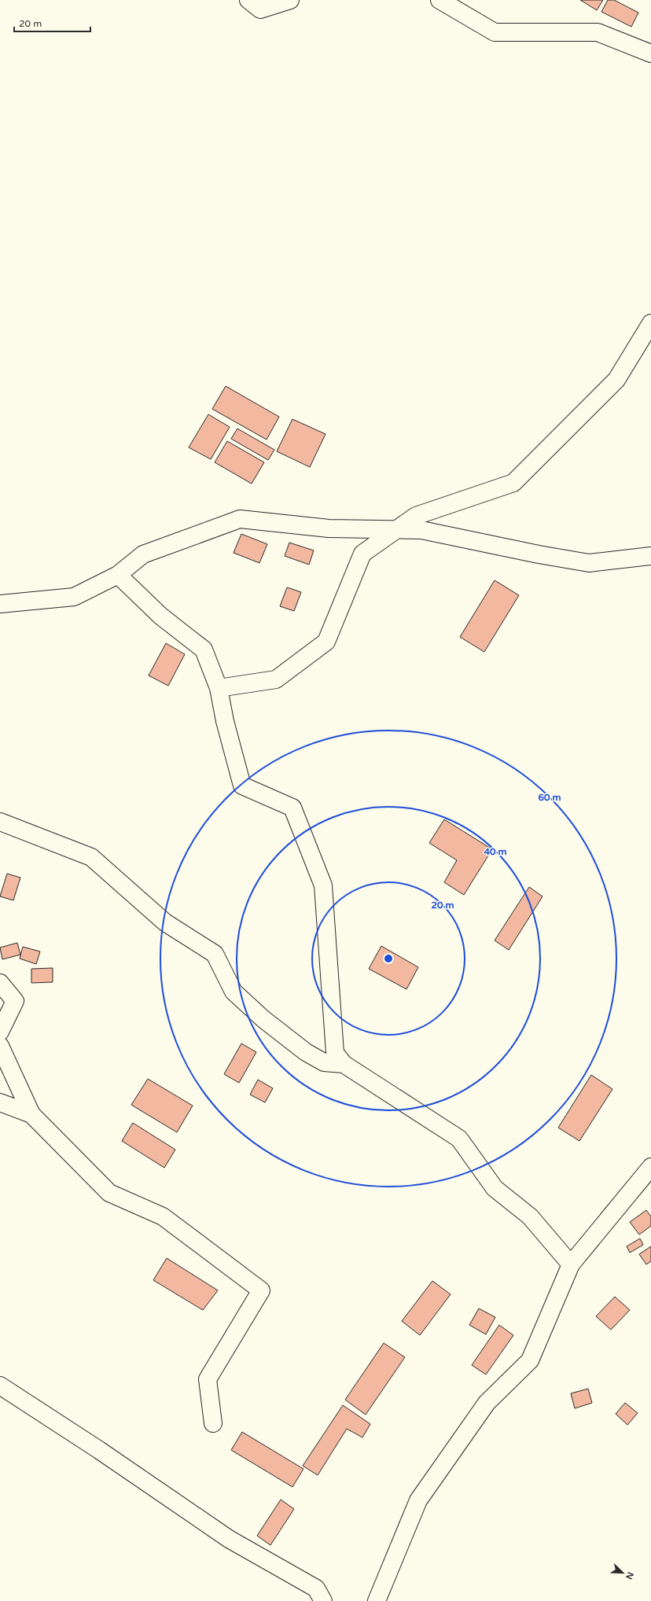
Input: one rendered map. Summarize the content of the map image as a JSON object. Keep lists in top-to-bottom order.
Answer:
{
  "scale_bar": "20 m",
  "north": "bottom right",
  "rings": ["60 m", "40 m", "20 m"]
}
